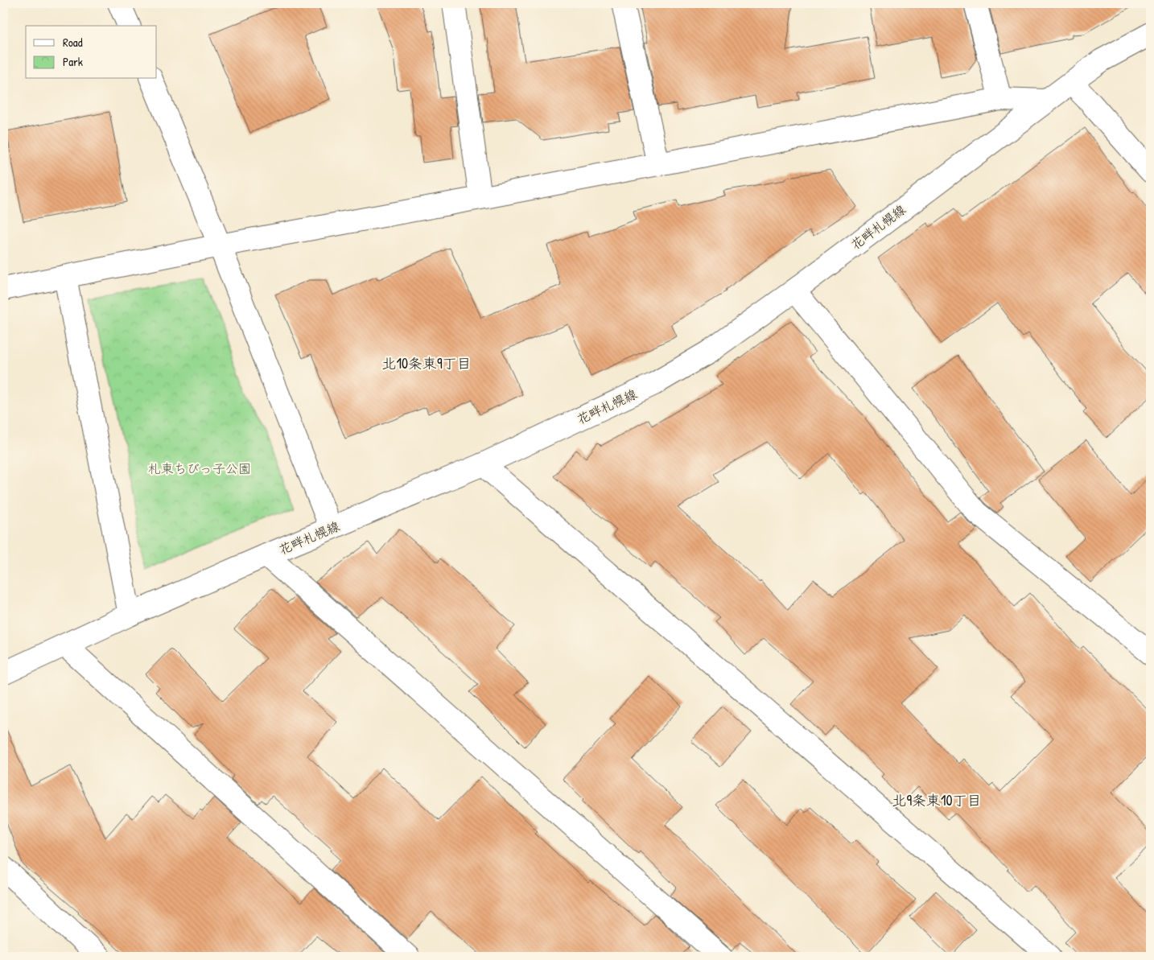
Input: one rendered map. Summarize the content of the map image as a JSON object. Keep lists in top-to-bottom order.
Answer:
{
  "streets": {
    "street": ["花畔札幌線"]
  },
  "districts": ["北10条東9丁目", "北9条東10丁目"],
  "parks": ["札東ちびっ子公園"],
  "legend": ["Road", "Park"]
}
